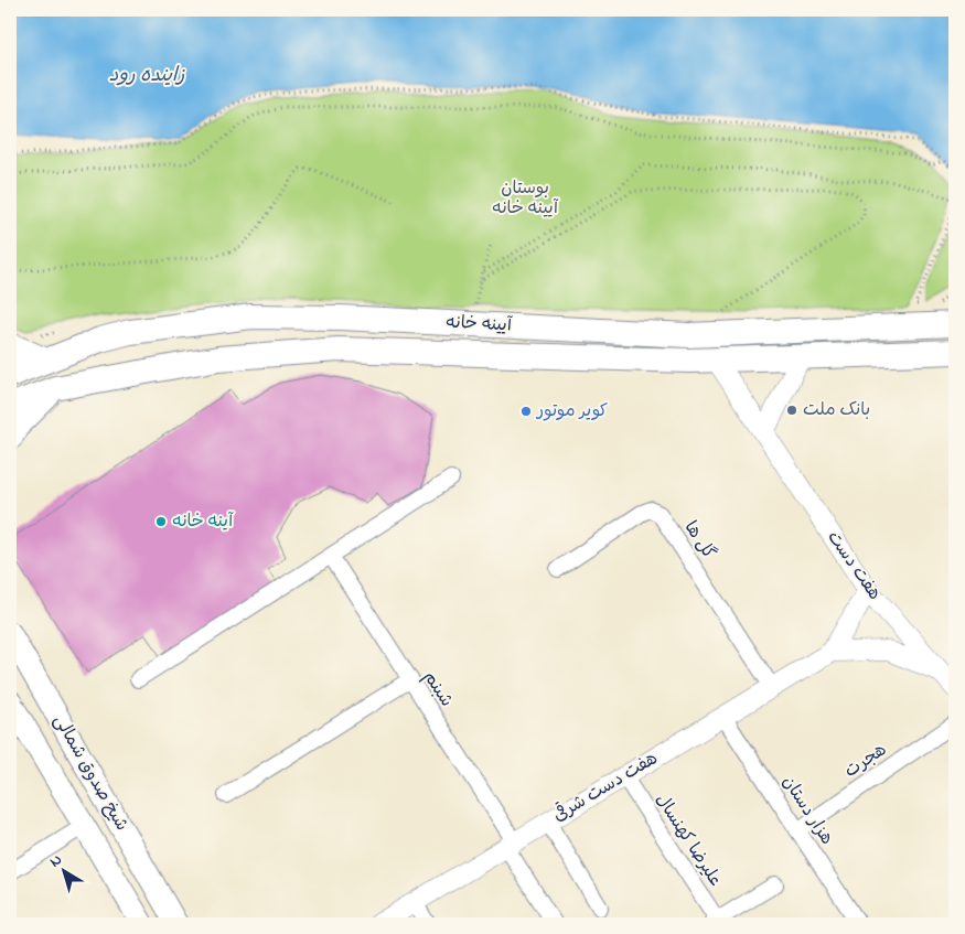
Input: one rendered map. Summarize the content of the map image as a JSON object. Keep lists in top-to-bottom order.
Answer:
{
  "streets": {
    "main road": ["آیینه خانه", "شیخ صدوق شمالی"],
    "street": [
      "گل ها",
      "هفت دست",
      "شبنم",
      "هجرت",
      "هفت دست شرقی",
      "هزار دستان",
      "علیرضا کهنسال"
    ]
  },
  "crossings": [
    ["آیینه خانه", "هفت دست"],
    ["گل ها", "هفت دست شرقی"],
    ["شبنم", "هفت دست شرقی"],
    ["هجرت", "هزار دستان"],
    ["هفت دست شرقی", "هزار دستان"],
    ["هفت دست شرقی", "علیرضا کهنسال"]
  ],
  "water": ["زاینده رود"],
  "parks": ["بوستان آیینه خانه"],
  "places": ["بانک ملت", "کویر موتور", "آینه خانه"],
  "north": "top left"
}
